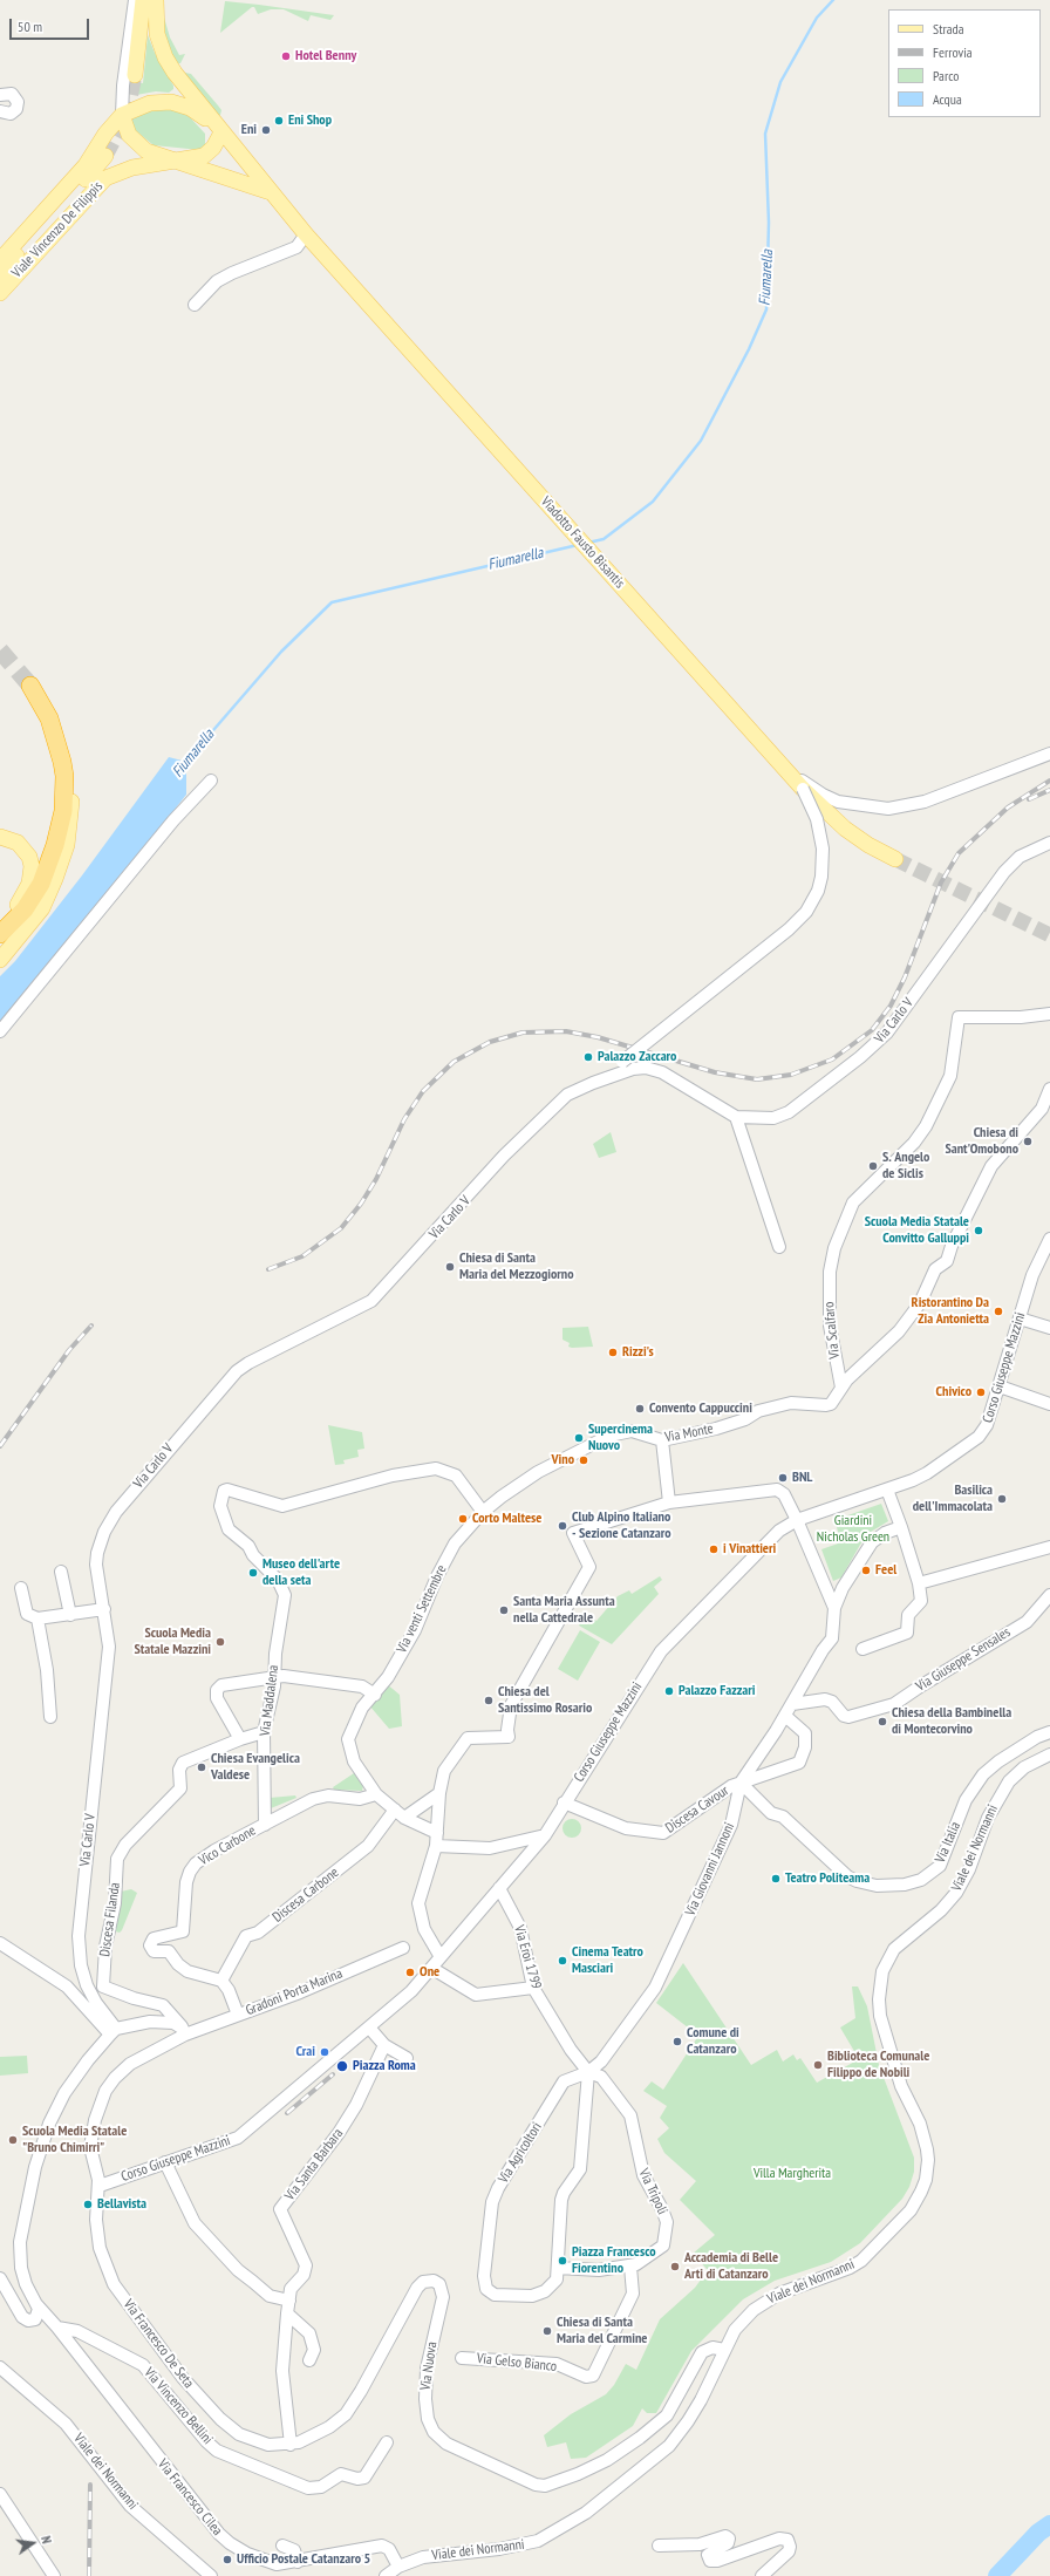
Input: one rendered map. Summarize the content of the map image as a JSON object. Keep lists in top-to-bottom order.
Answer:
{
  "streets": {
    "main road": ["Viale Vincenzo De Filippis", "Viadotto Fausto Bisantis"],
    "street": [
      "Via Carlo V",
      "Via Scalfaro",
      "Corso Giuseppe Mazzini",
      "Via Monte",
      "Via venti Settembre",
      "Via Giuseppe Sensales",
      "Via Maddalena",
      "Discesa Cavour",
      "Via Italia",
      "Vico Carbone",
      "Viale dei Normanni",
      "Via Giovanni Jannoni",
      "Discesa Carbone",
      "Discesa Filanda",
      "Via Eroi 1799",
      "Gradoni Porta Marina",
      "Via Agricoltori",
      "Via Santa Barbara",
      "Via Tripoli",
      "Via Francesco De Seta",
      "Via Gelso Bianco",
      "Via Nuova",
      "Via Vincenzo Bellini",
      "Via Francesco Cilea"
    ]
  },
  "crossings": [
    ["Viale Vincenzo De Filippis", "Viadotto Fausto Bisantis"],
    ["Via Carlo V", "Via Francesco Cilea"],
    ["Via Scalfaro", "Via Monte"],
    ["Corso Giuseppe Mazzini", "Discesa Cavour"],
    ["Corso Giuseppe Mazzini", "Via Eroi 1799"],
    ["Corso Giuseppe Mazzini", "Gradoni Porta Marina"],
    ["Corso Giuseppe Mazzini", "Via Francesco De Seta"],
    ["Via Monte", "Via venti Settembre"],
    ["Via venti Settembre", "Via Maddalena"],
    ["Via venti Settembre", "Discesa Carbone"],
    ["Via Giuseppe Sensales", "Via Giovanni Jannoni"],
    ["Via Maddalena", "Vico Carbone"],
    ["Via Maddalena", "Discesa Filanda"],
    ["Discesa Cavour", "Via Italia"],
    ["Discesa Cavour", "Via Giovanni Jannoni"],
    ["Via Italia", "Via Giovanni Jannoni"],
    ["Vico Carbone", "Discesa Carbone"],
    ["Viale dei Normanni", "Via Nuova"],
    ["Viale dei Normanni", "Via Francesco Cilea"],
    ["Via Giovanni Jannoni", "Via Eroi 1799"],
    ["Via Giovanni Jannoni", "Via Agricoltori"],
    ["Via Giovanni Jannoni", "Via Tripoli"],
    ["Discesa Filanda", "Gradoni Porta Marina"],
    ["Via Eroi 1799", "Via Agricoltori"],
    ["Via Eroi 1799", "Via Tripoli"],
    ["Gradoni Porta Marina", "Via Francesco De Seta"],
    ["Via Agricoltori", "Via Tripoli"],
    ["Via Tripoli", "Via Gelso Bianco"],
    ["Via Francesco De Seta", "Via Nuova"],
    ["Via Vincenzo Bellini", "Via Francesco Cilea"]
  ],
  "water": ["Fiumarella"],
  "parks": ["Giardini Nicholas Green", "Villa Margherita"],
  "places": [
    "Hotel Benny",
    "Eni Shop",
    "Eni",
    "Palazzo Zaccaro",
    "Chiesa di Sant'Omobono",
    "S. Angelo de Siclis",
    "Scuola Media Statale Convitto Galluppi",
    "Chiesa di Santa Maria del Mezzogiorno",
    "Ristorantino Da Zia Antonietta",
    "Rizzi's",
    "Chivico",
    "Convento Cappuccini",
    "Supercinema Nuovo",
    "Vino",
    "BNL",
    "Basilica dell'Immacolata",
    "Corto Maltese",
    "Club Alpino Italiano - Sezione Catanzaro",
    "i Vinattieri",
    "Feel",
    "Museo dell'arte della seta",
    "Santa Maria Assunta nella Cattedrale",
    "Scuola Media Statale Mazzini",
    "Palazzo Fazzari",
    "Chiesa del Santissimo Rosario",
    "Chiesa della Bambinella di Montecorvino",
    "Chiesa Evangelica Valdese",
    "Teatro Politeama",
    "Cinema Teatro Masciari",
    "One",
    "Comune di Catanzaro",
    "Crai",
    "Biblioteca Comunale Filippo de Nobili",
    "Piazza Roma",
    "Scuola Media Statale \"Bruno Chimirri\"",
    "Bellavista",
    "Piazza Francesco Fiorentino",
    "Accademia di Belle Arti di Catanzaro",
    "Chiesa di Santa Maria del Carmine",
    "Ufficio Postale Catanzaro 5"
  ],
  "legend": [
    "Strada",
    "Ferrovia",
    "Parco",
    "Acqua"
  ],
  "scale_bar": "50 m",
  "north": "right"
}
